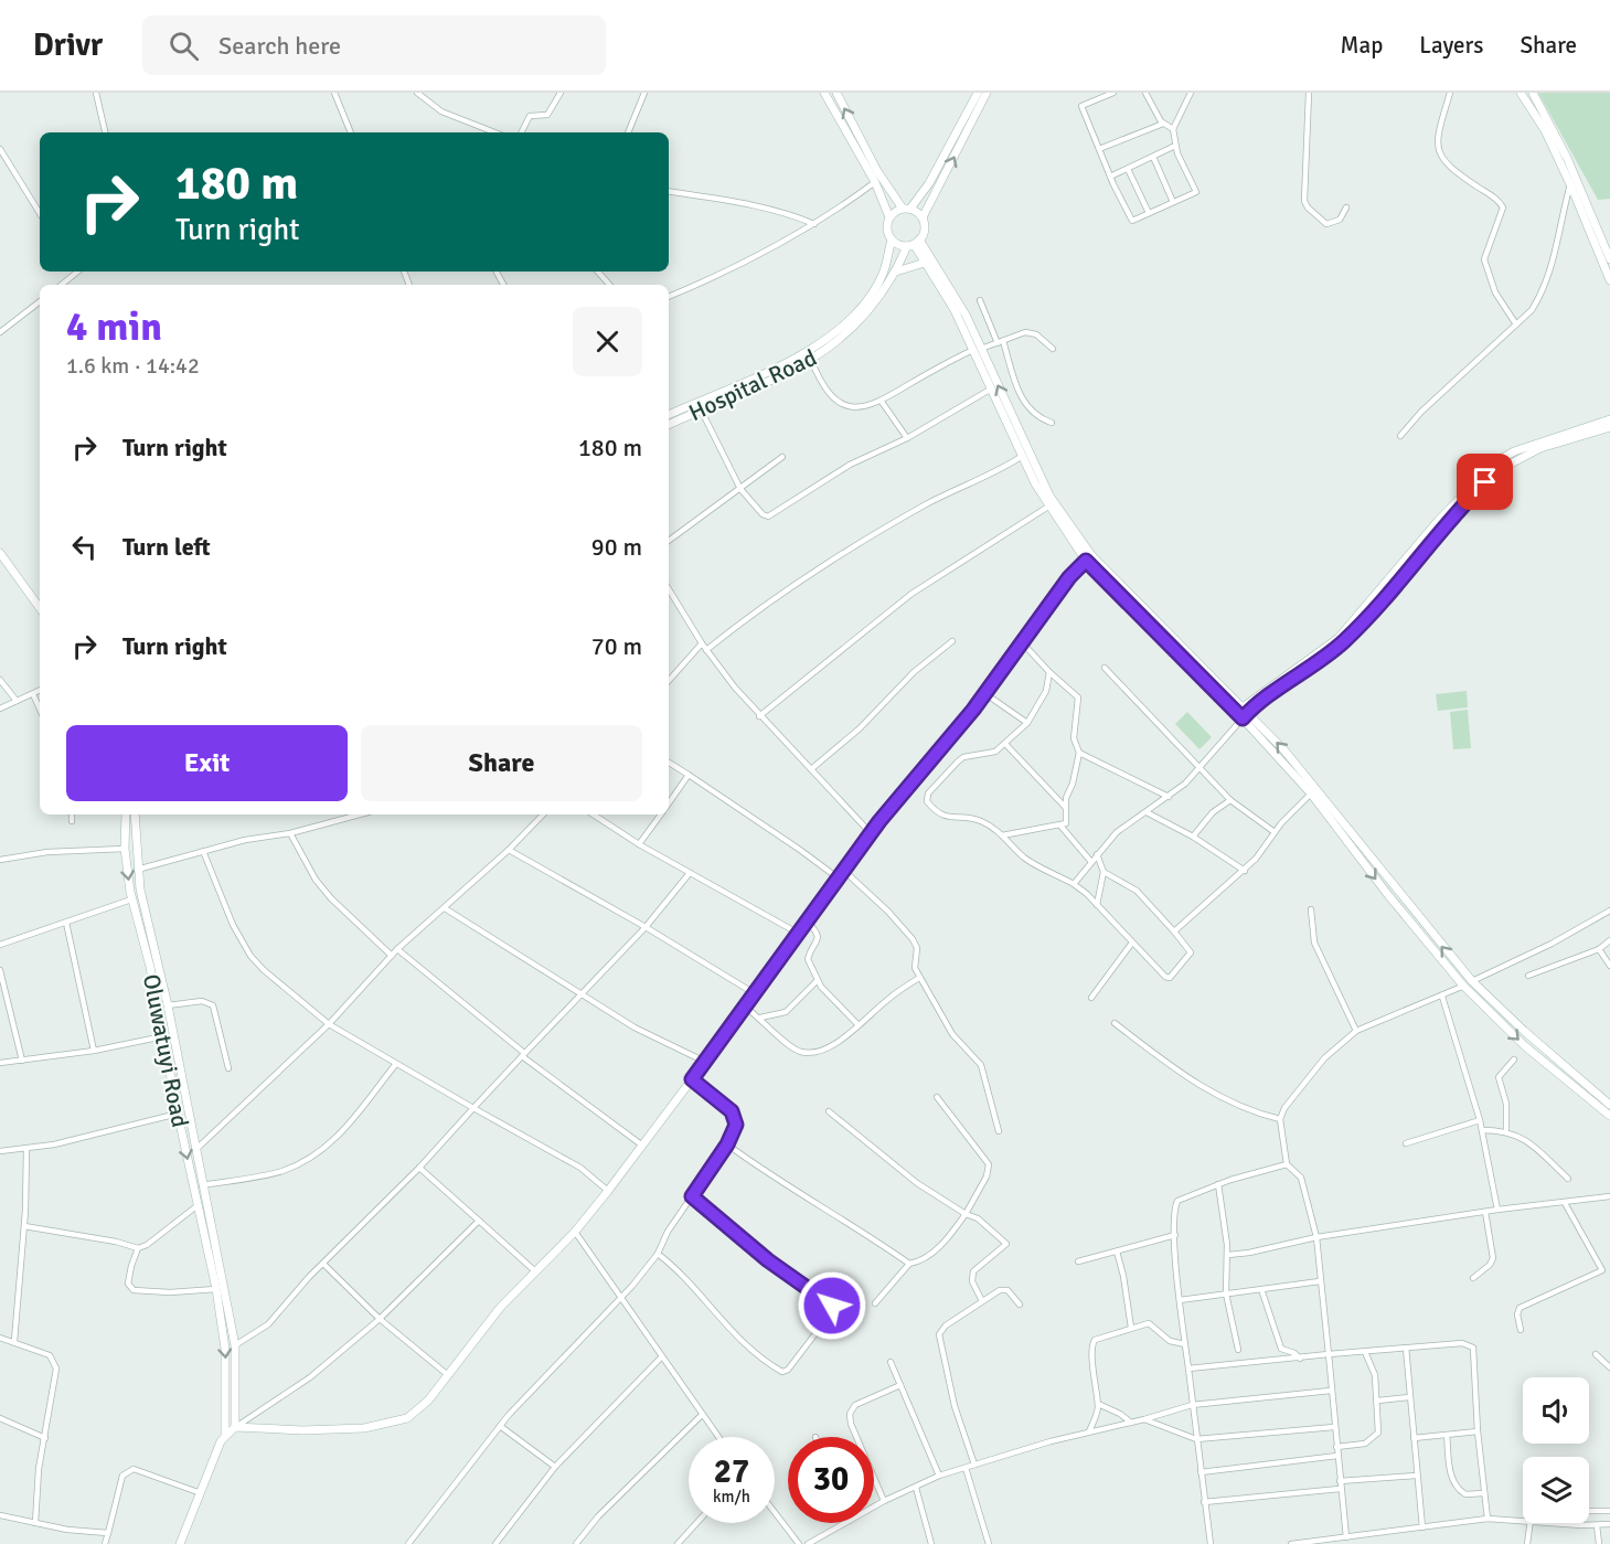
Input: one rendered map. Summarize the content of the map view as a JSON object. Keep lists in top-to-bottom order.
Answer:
{
  "streets": {
    "street": ["Hospital Road", "Oluwatuyi Road"]
  },
  "page": {
    "header": "Drivr",
    "search": "Search here",
    "nav": ["Map", "Layers", "Share"],
    "turn": ["180 m", "Turn right"],
    "heading": ["4 min", "1.6 km · 14:42"],
    "list": [
      {
        "name": "Turn right",
        "value": "180 m"
      },
      {
        "name": "Turn left",
        "value": "90 m"
      },
      {
        "name": "Turn right",
        "value": "70 m"
      }
    ],
    "buttons": ["Exit", "Share"],
    "speed": "27 km/h",
    "limit": "30"
  }
}
